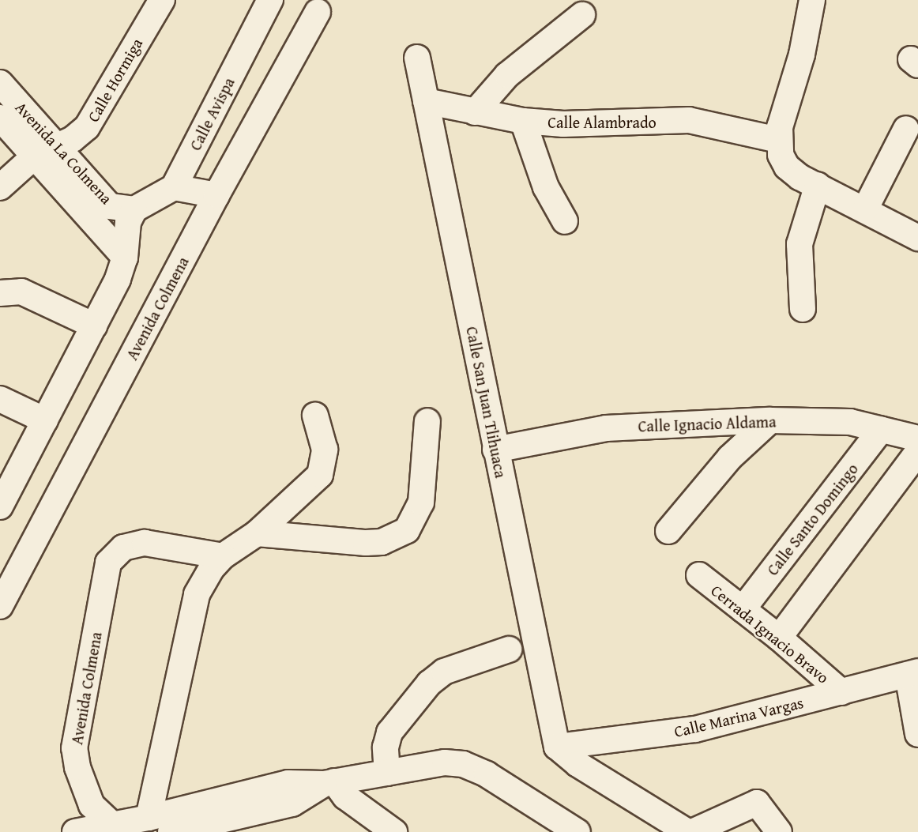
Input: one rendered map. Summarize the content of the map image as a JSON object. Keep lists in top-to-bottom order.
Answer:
{
  "streets": {
    "street": [
      "Calle Hormiga",
      "Calle Avispa",
      "Calle Alambrado",
      "Avenida La Colmena",
      "Avenida Colmena",
      "Calle San Juan Tlihuaca",
      "Calle Ignacio Aldama",
      "Calle Santo Domingo",
      "Cerrada Ignacio Bravo",
      "Calle Marina Vargas"
    ]
  },
  "crossings": [
    ["Calle Hormiga", "Avenida La Colmena"],
    ["Calle Alambrado", "Calle San Juan Tlihuaca"],
    ["Calle San Juan Tlihuaca", "Calle Ignacio Aldama"],
    ["Calle San Juan Tlihuaca", "Calle Marina Vargas"],
    ["Calle Ignacio Aldama", "Calle Santo Domingo"],
    ["Calle Santo Domingo", "Cerrada Ignacio Bravo"],
    ["Cerrada Ignacio Bravo", "Calle Marina Vargas"]
  ]
}
